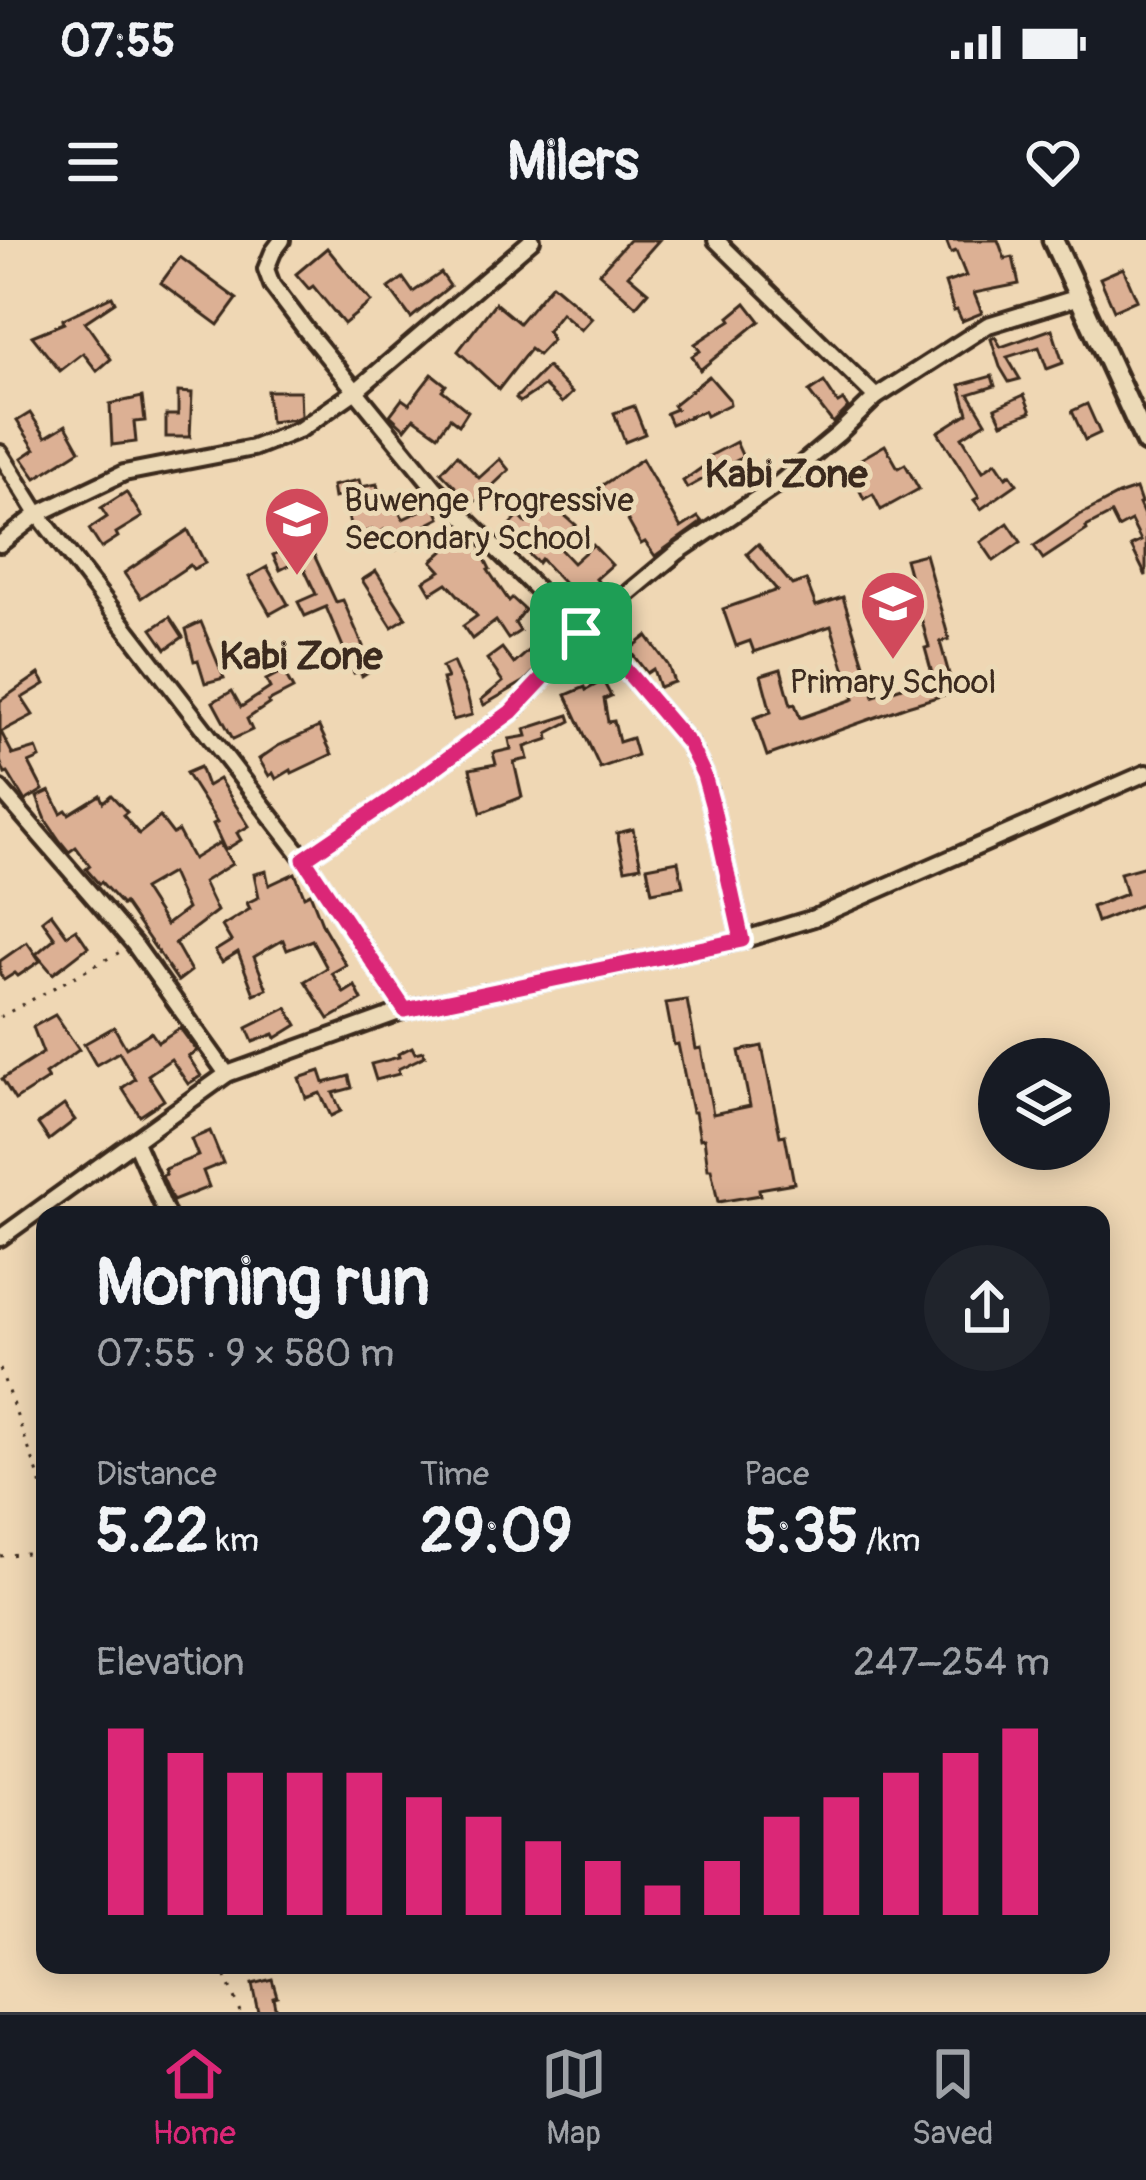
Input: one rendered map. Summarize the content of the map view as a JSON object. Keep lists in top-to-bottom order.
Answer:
{
  "districts": ["Kabi Zone", "Kabi Zone"],
  "places": {
    "school or university": ["Buwenge Progressive Secondary School", "Primary School"]
  },
  "page": {
    "status": "07:55",
    "header": "Milers",
    "heading": ["Morning run", "07:55 · 9 × 580 m"],
    "stats": [
      ["Distance", "5.22 km"],
      ["Time", "29:09"],
      ["Pace", "5:35 /km"]
    ],
    "chart": ["Elevation", "247–254 m"],
    "tabs": ["Home", "Map", "Saved"]
  }
}
